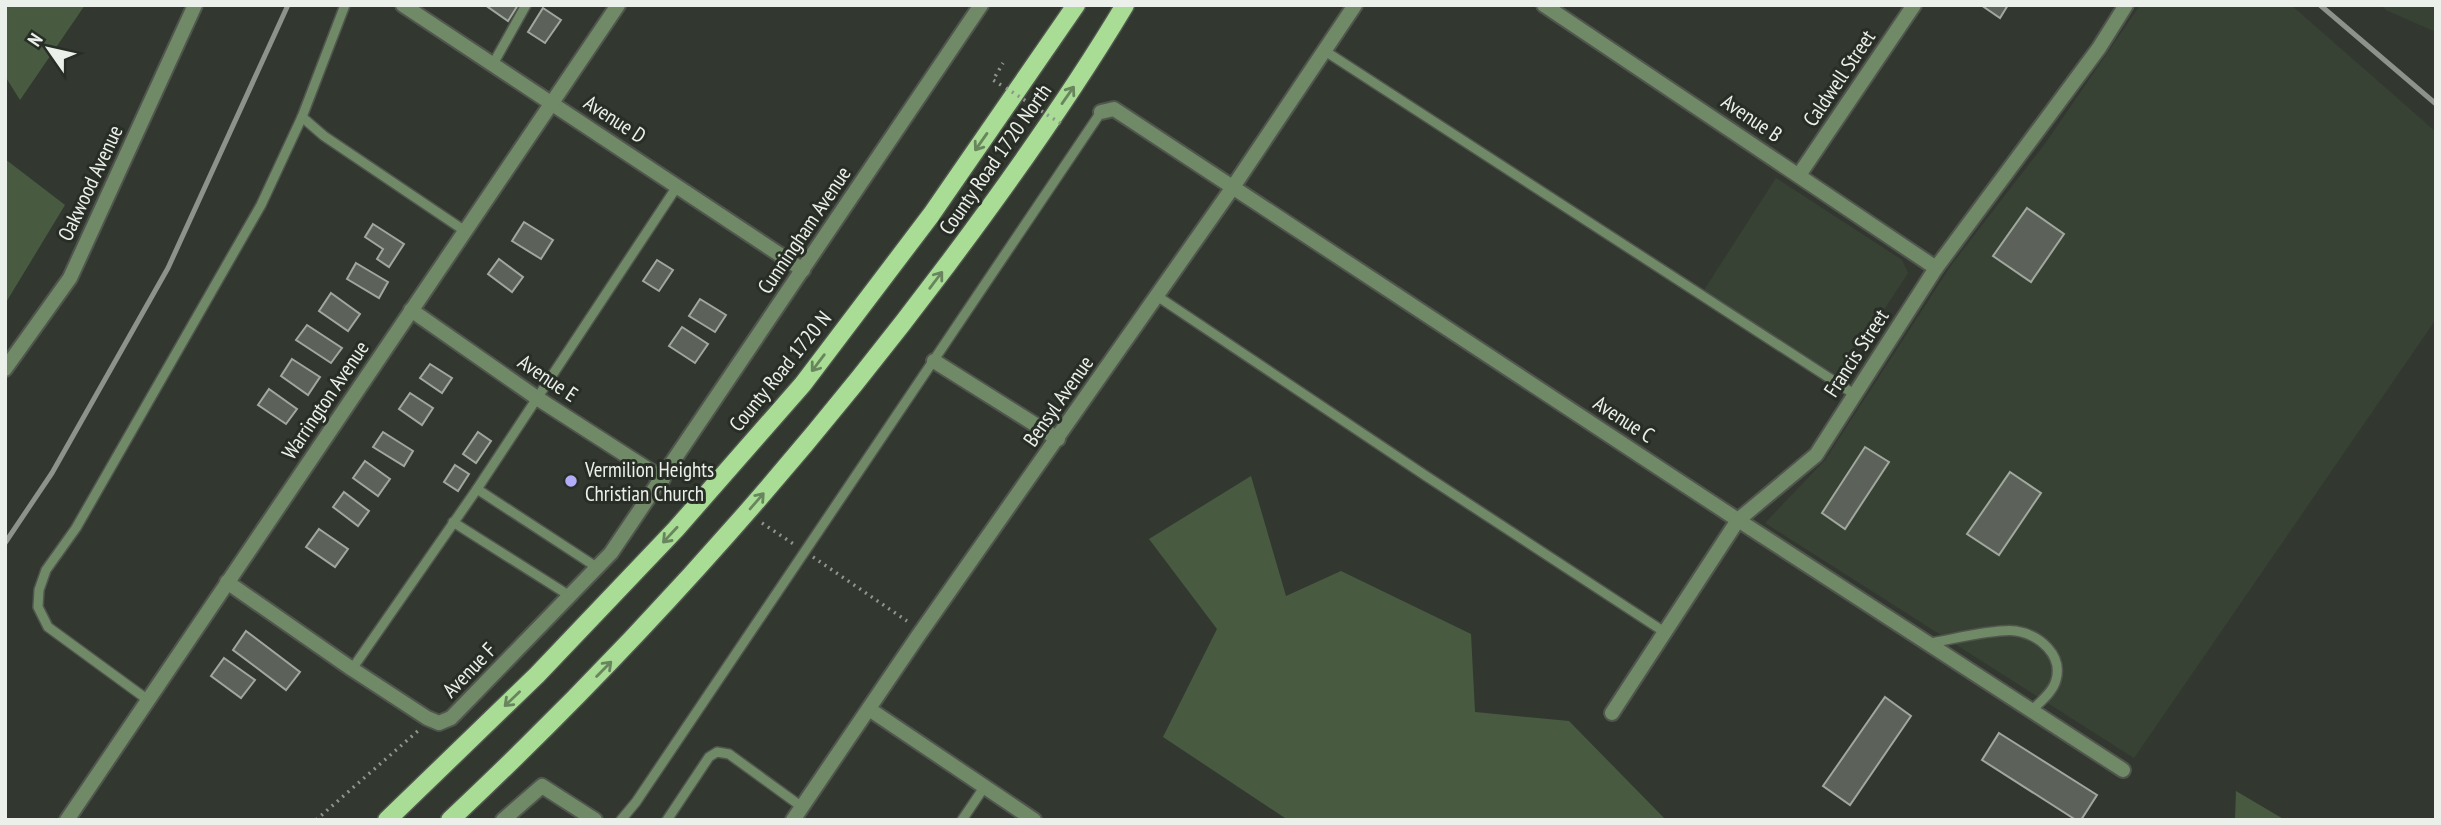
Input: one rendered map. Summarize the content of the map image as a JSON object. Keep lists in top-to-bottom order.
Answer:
{
  "streets": {
    "main road": ["County Road 1720 North", "County Road 1720 N"],
    "street": [
      "Caldwell Street",
      "Avenue B",
      "Avenue D",
      "Oakwood Avenue",
      "Cunningham Avenue",
      "Francis Street",
      "Avenue E",
      "Warrington Avenue",
      "Bensyl Avenue",
      "Avenue C",
      "Avenue F"
    ]
  },
  "crossings": [
    ["Caldwell Street", "Avenue B"],
    ["Avenue B", "Francis Street"],
    ["Avenue D", "Cunningham Avenue"],
    ["Avenue D", "Warrington Avenue"],
    ["Cunningham Avenue", "Avenue E"],
    ["Cunningham Avenue", "Avenue F"],
    ["Francis Street", "Avenue C"],
    ["Avenue E", "Warrington Avenue"],
    ["Avenue E", "Avenue F"],
    ["Warrington Avenue", "Avenue F"],
    ["Bensyl Avenue", "Avenue C"]
  ],
  "one_way": ["County Road 1720 North", "County Road 1720 N"],
  "places": ["Vermilion Heights Christian Church"],
  "north": "top left"
}
